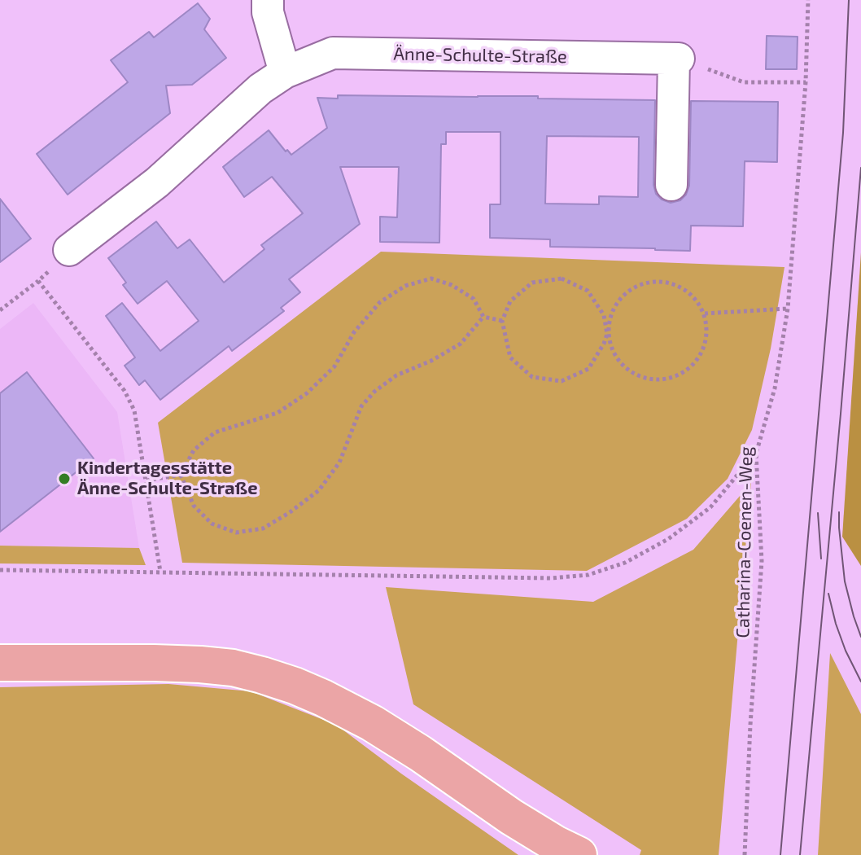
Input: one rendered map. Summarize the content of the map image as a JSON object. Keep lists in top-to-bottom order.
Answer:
{
  "streets": {
    "street": ["Änne-Schulte-Straße"],
    "path": ["Catharina-Coenen-Weg"]
  },
  "places": ["Kindertagesstätte Änne-Schulte-Straße"]
}
